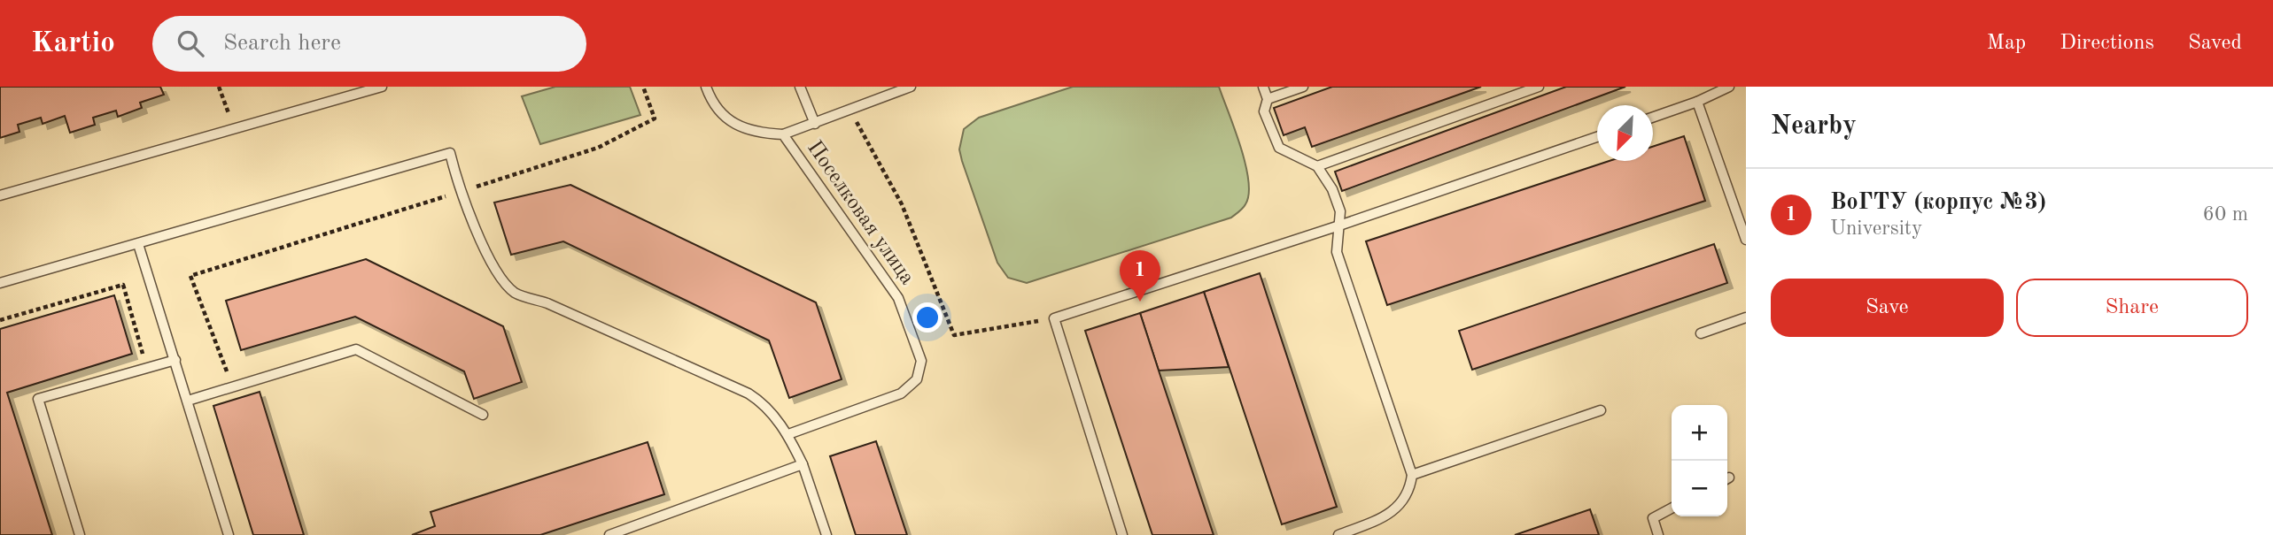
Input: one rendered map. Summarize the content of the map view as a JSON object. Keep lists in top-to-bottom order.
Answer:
{
  "streets": {
    "lane": ["Поселковая улица"]
  },
  "north": "bottom left",
  "page": {
    "header": "Kartio",
    "search": "Search here",
    "nav": ["Map", "Directions", "Saved"],
    "heading": "Nearby",
    "list": [
      {
        "mark": "1",
        "name": "ВоГТУ (корпус №3)",
        "note": "University",
        "value": "60 m"
      }
    ],
    "pins": "1",
    "buttons": ["Save", "Share"],
    "map_buttons": ["+", "−"]
  }
}
